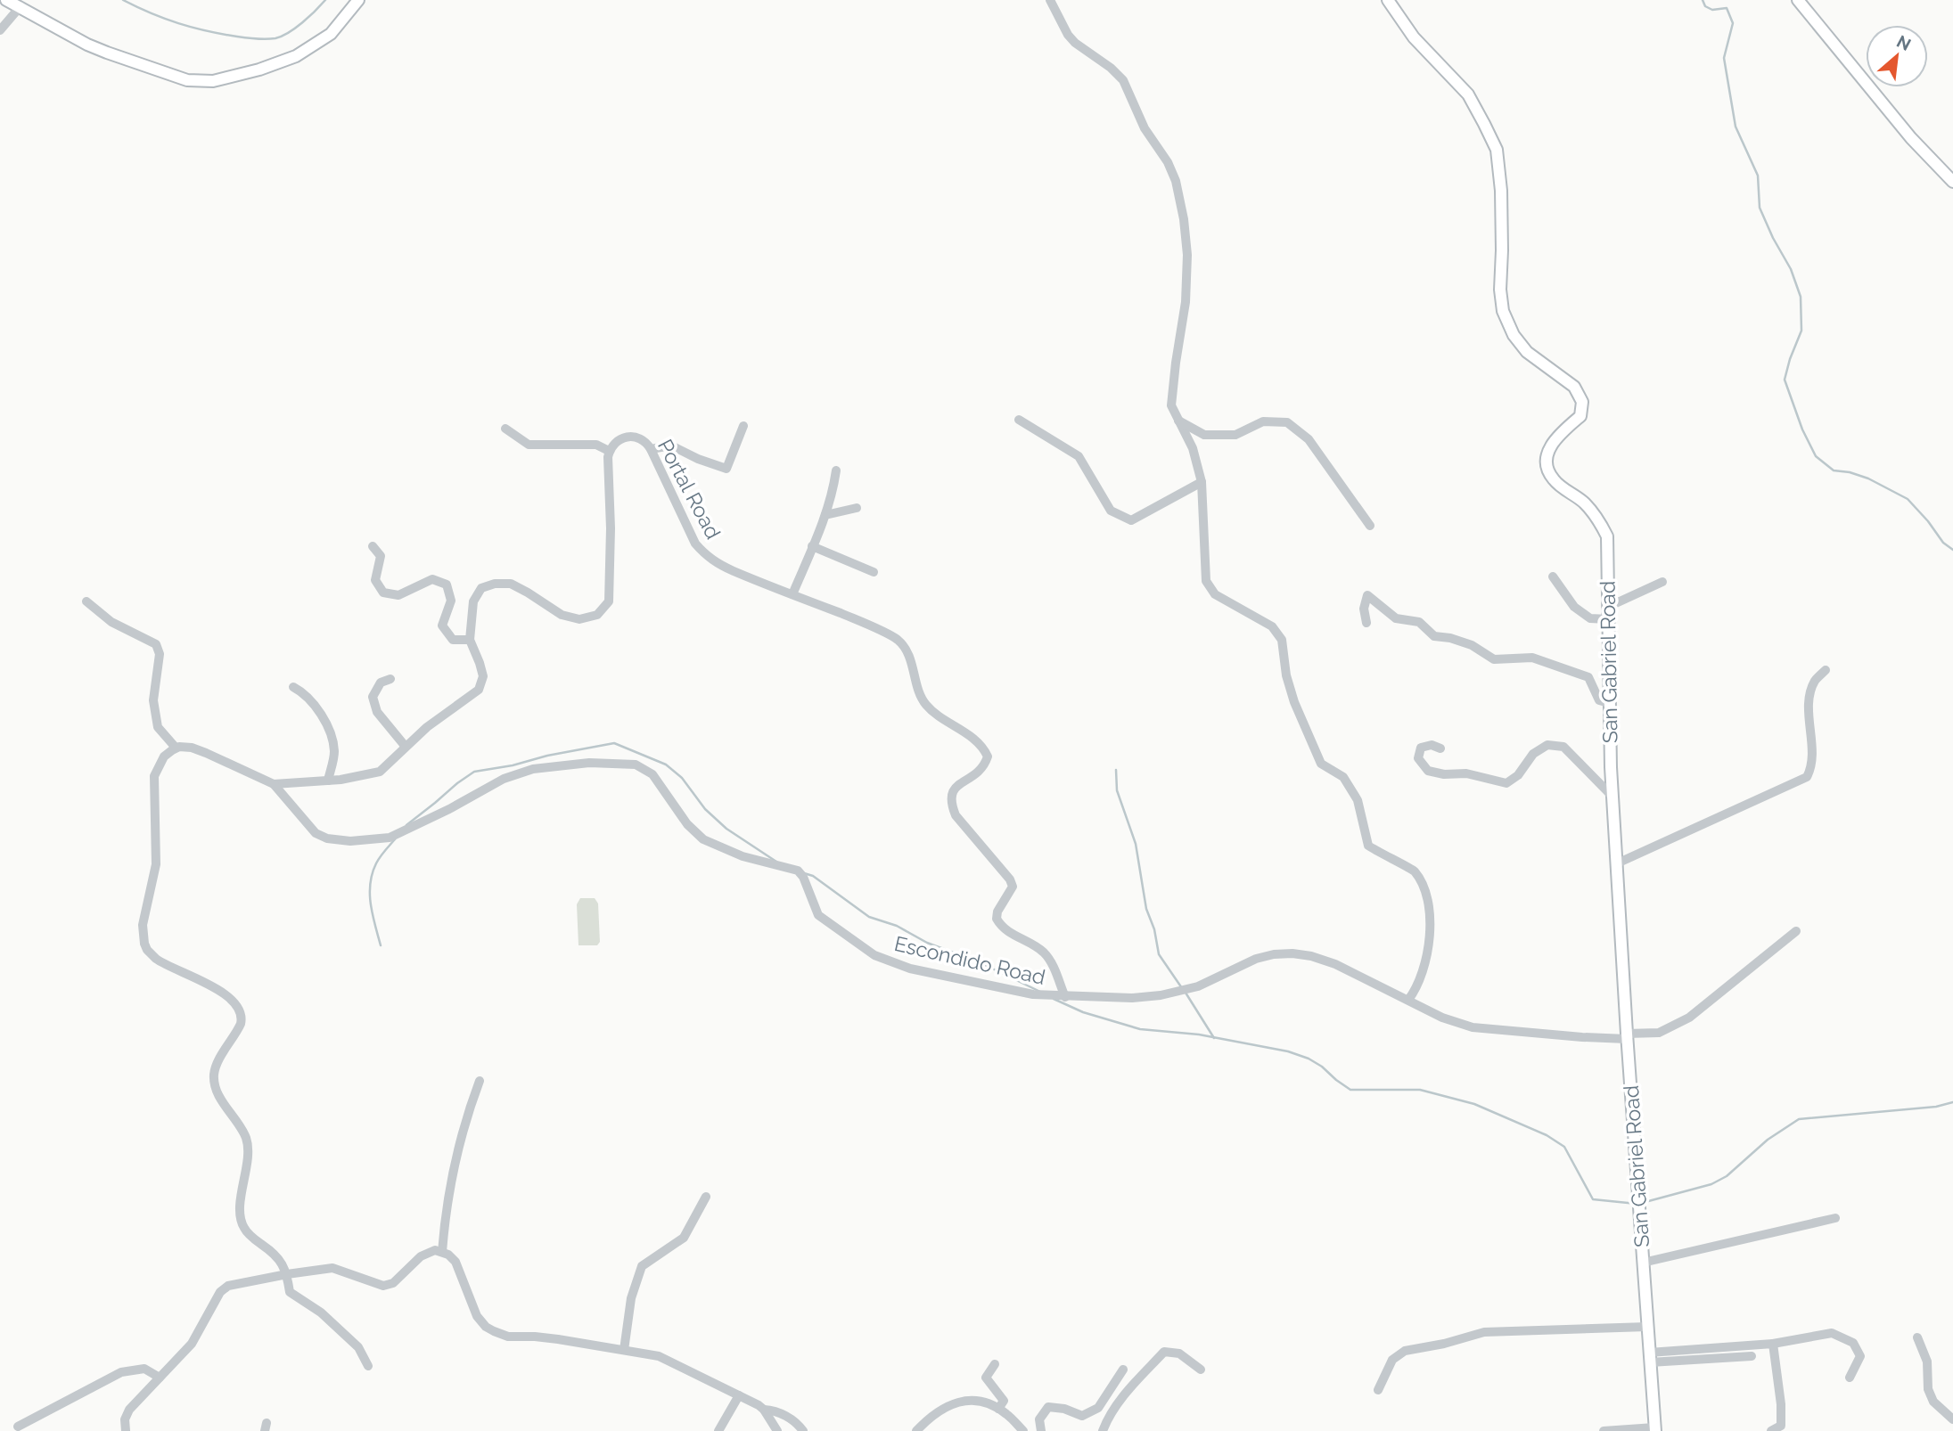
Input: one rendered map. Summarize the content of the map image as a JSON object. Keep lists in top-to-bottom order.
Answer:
{
  "streets": {
    "street": ["Portal Road", "San Gabriel Road", "Escondido Road"]
  },
  "crossings": [
    ["Portal Road", "Escondido Road"],
    ["San Gabriel Road", "Escondido Road"]
  ],
  "north": "top right"
}
